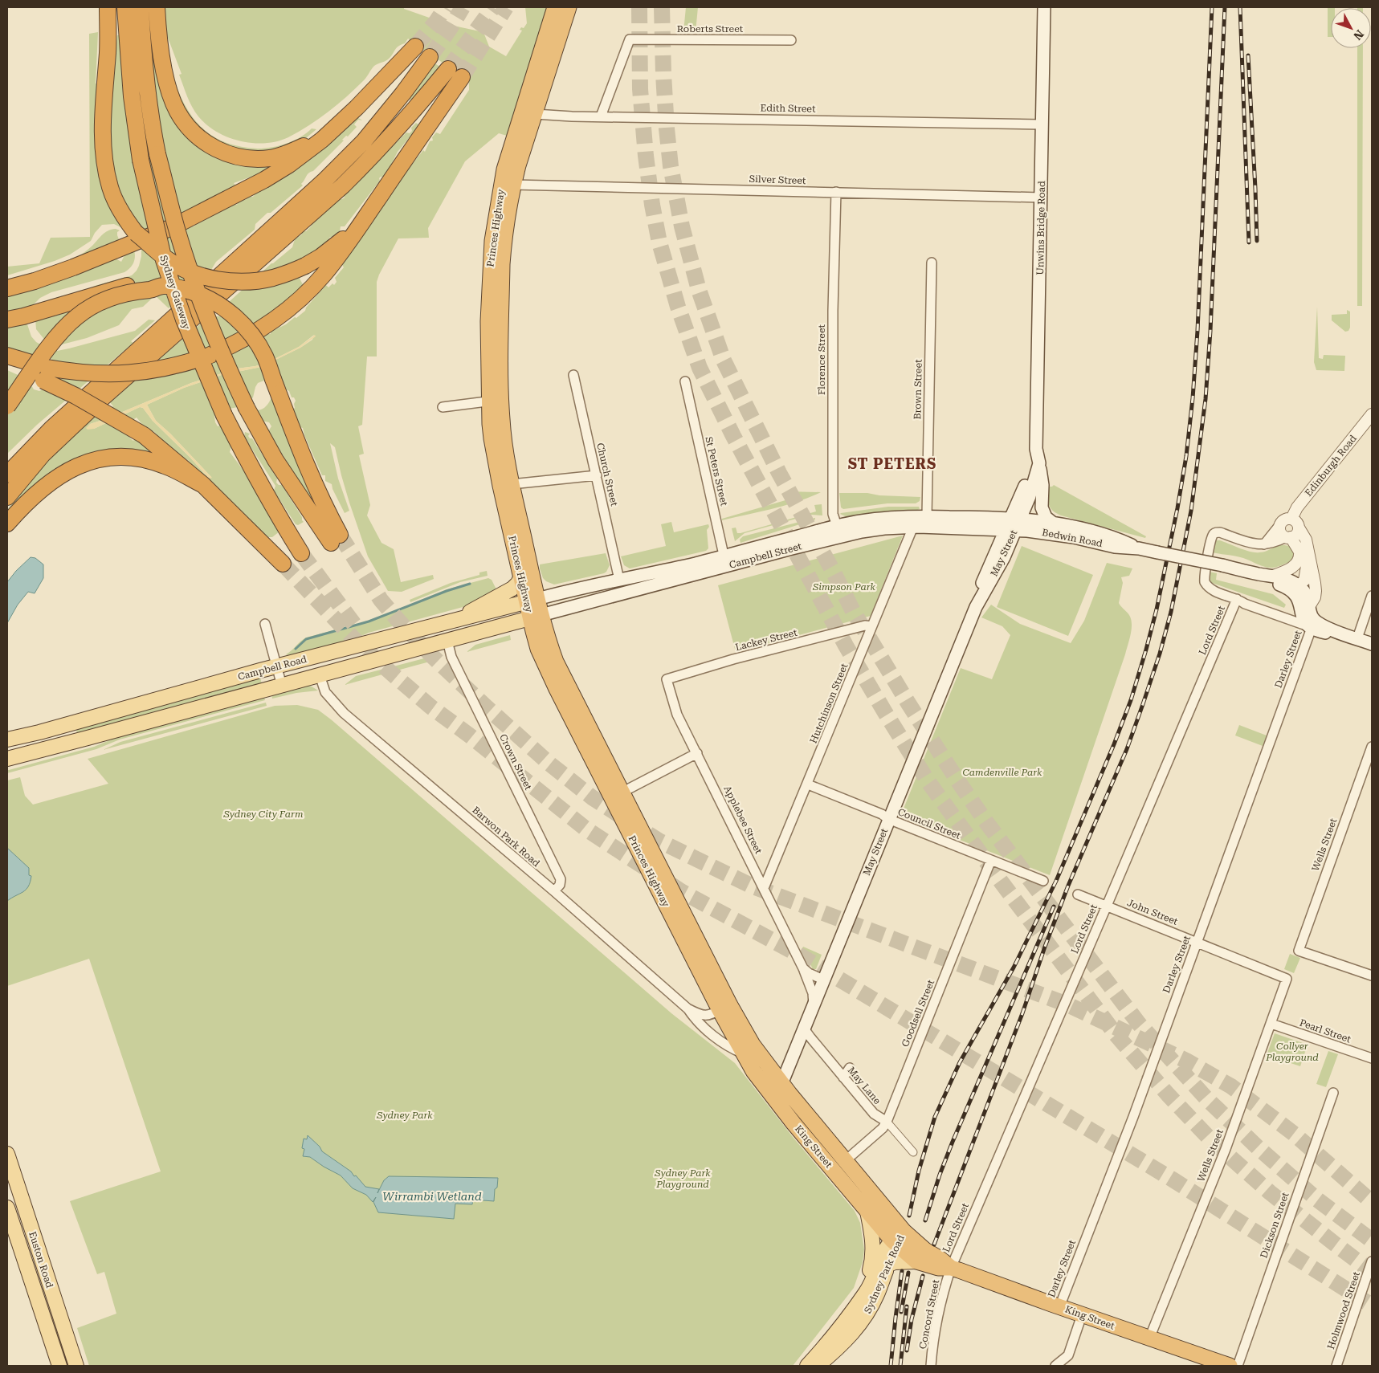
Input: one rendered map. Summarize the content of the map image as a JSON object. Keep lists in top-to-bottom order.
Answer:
{
  "streets": {
    "highway": ["Princes Highway", "Sydney Gateway", "King Street"],
    "main road": [
      "Unwins Bridge Road",
      "Bedwin Road",
      "May Street",
      "Campbell Street",
      "Campbell Road",
      "Euston Road",
      "Sydney Park Road"
    ],
    "street": [
      "Roberts Street",
      "Edith Street",
      "Silver Street",
      "Florence Street",
      "Brown Street",
      "Edinburgh Road",
      "St Peters Street",
      "Church Street",
      "Lord Street",
      "Lackey Street",
      "Darley Street",
      "Hutchinson Street",
      "Crown Street",
      "Applebee Street",
      "Council Street",
      "Barwon Park Road",
      "Wells Street",
      "John Street",
      "Goodsell Street",
      "Pearl Street",
      "May Lane",
      "Dickson Street",
      "Holmwood Street",
      "Concord Street"
    ]
  },
  "crossings": [
    ["Roberts Street", "Edith Street"],
    ["Edith Street", "Princes Highway"],
    ["Edith Street", "Unwins Bridge Road"],
    ["Silver Street", "Princes Highway"],
    ["Silver Street", "Unwins Bridge Road"],
    ["Silver Street", "Florence Street"],
    ["Princes Highway", "May Street"],
    ["Princes Highway", "Campbell Street"],
    ["Princes Highway", "Campbell Road"],
    ["Princes Highway", "Barwon Park Road"],
    ["Princes Highway", "King Street"],
    ["Unwins Bridge Road", "Bedwin Road"],
    ["Unwins Bridge Road", "May Street"],
    ["Unwins Bridge Road", "Campbell Street"],
    ["Florence Street", "Campbell Street"],
    ["Brown Street", "Campbell Street"],
    ["St Peters Street", "Campbell Street"],
    ["Church Street", "Campbell Street"],
    ["Bedwin Road", "May Street"],
    ["Bedwin Road", "Campbell Street"],
    ["May Street", "Campbell Street"],
    ["May Street", "Applebee Street"],
    ["May Street", "Council Street"],
    ["May Street", "May Lane"],
    ["May Street", "King Street"],
    ["Campbell Street", "Campbell Road"],
    ["Campbell Street", "Hutchinson Street"],
    ["Lord Street", "John Street"],
    ["Lord Street", "King Street"],
    ["Lord Street", "Concord Street"],
    ["Lackey Street", "Hutchinson Street"],
    ["Lackey Street", "Applebee Street"],
    ["Darley Street", "John Street"],
    ["Darley Street", "King Street"],
    ["Campbell Road", "Crown Street"],
    ["Campbell Road", "Barwon Park Road"],
    ["Hutchinson Street", "Applebee Street"],
    ["Hutchinson Street", "Council Street"],
    ["Crown Street", "Barwon Park Road"],
    ["Council Street", "Goodsell Street"],
    ["Wells Street", "John Street"],
    ["Wells Street", "Pearl Street"],
    ["Wells Street", "King Street"],
    ["Goodsell Street", "May Lane"],
    ["Goodsell Street", "King Street"],
    ["King Street", "Sydney Park Road"],
    ["King Street", "Concord Street"]
  ],
  "districts": ["ST PETERS"],
  "water": ["Wirrambi Wetland"],
  "parks": [
    "Simpson Park",
    "Camdenville Park",
    "Sydney City Farm",
    "Collyer Playground",
    "Sydney Park",
    "Sydney Park Playground"
  ],
  "north": "bottom right"
}
